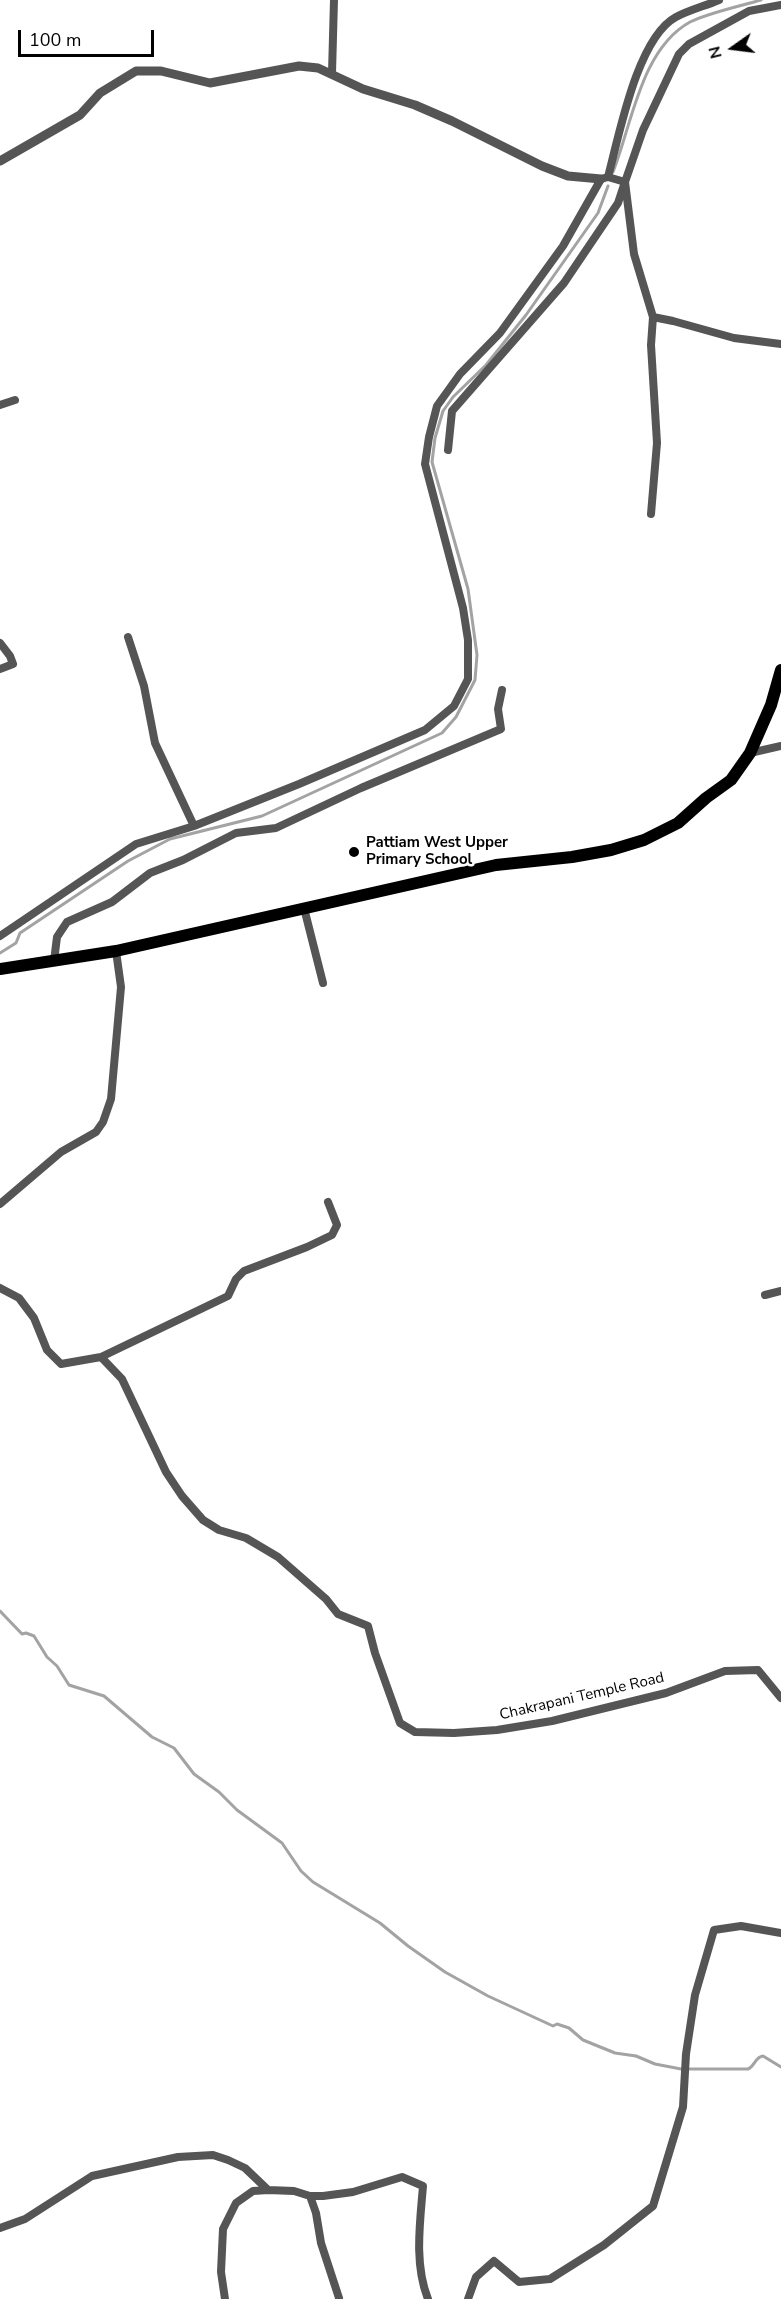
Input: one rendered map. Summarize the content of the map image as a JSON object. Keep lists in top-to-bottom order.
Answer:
{
  "streets": {
    "street": ["Chakrapani Temple Road"]
  },
  "places": ["Pattiam West Upper Primary School"],
  "scale_bar": "100 m",
  "north": "left"
}
